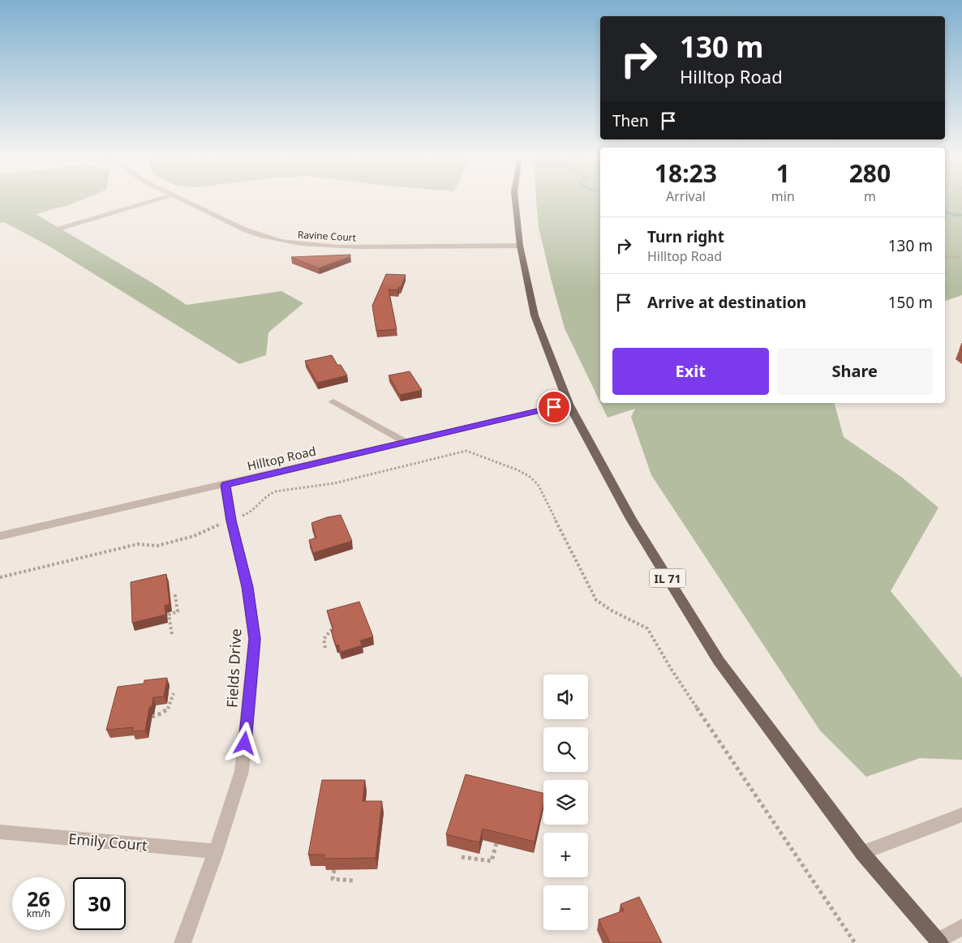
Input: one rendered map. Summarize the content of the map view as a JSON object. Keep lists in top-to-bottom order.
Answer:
{
  "streets": {
    "main road": ["IL 71"],
    "street": [
      "Ravine Court",
      "Hilltop Road",
      "Fields Drive",
      "Emily Court"
    ]
  },
  "crossings": [
    ["Ravine Court", "IL 71"],
    ["Hilltop Road", "IL 71"],
    ["Hilltop Road", "Fields Drive"],
    ["Fields Drive", "Emily Court"]
  ],
  "page": {
    "turn": ["130 m", "Hilltop Road"],
    "then": "Then",
    "eta": [
      "18:23",
      "Arrival",
      "1",
      "min",
      "280",
      "m"
    ],
    "list": [
      {
        "name": "Turn right",
        "note": "Hilltop Road",
        "value": "130 m"
      },
      {
        "name": "Arrive at destination",
        "value": "150 m"
      }
    ],
    "buttons": ["Exit", "Share"],
    "map_buttons": ["+", "−"],
    "speed": "26 km/h",
    "limit": "30"
  }
}
